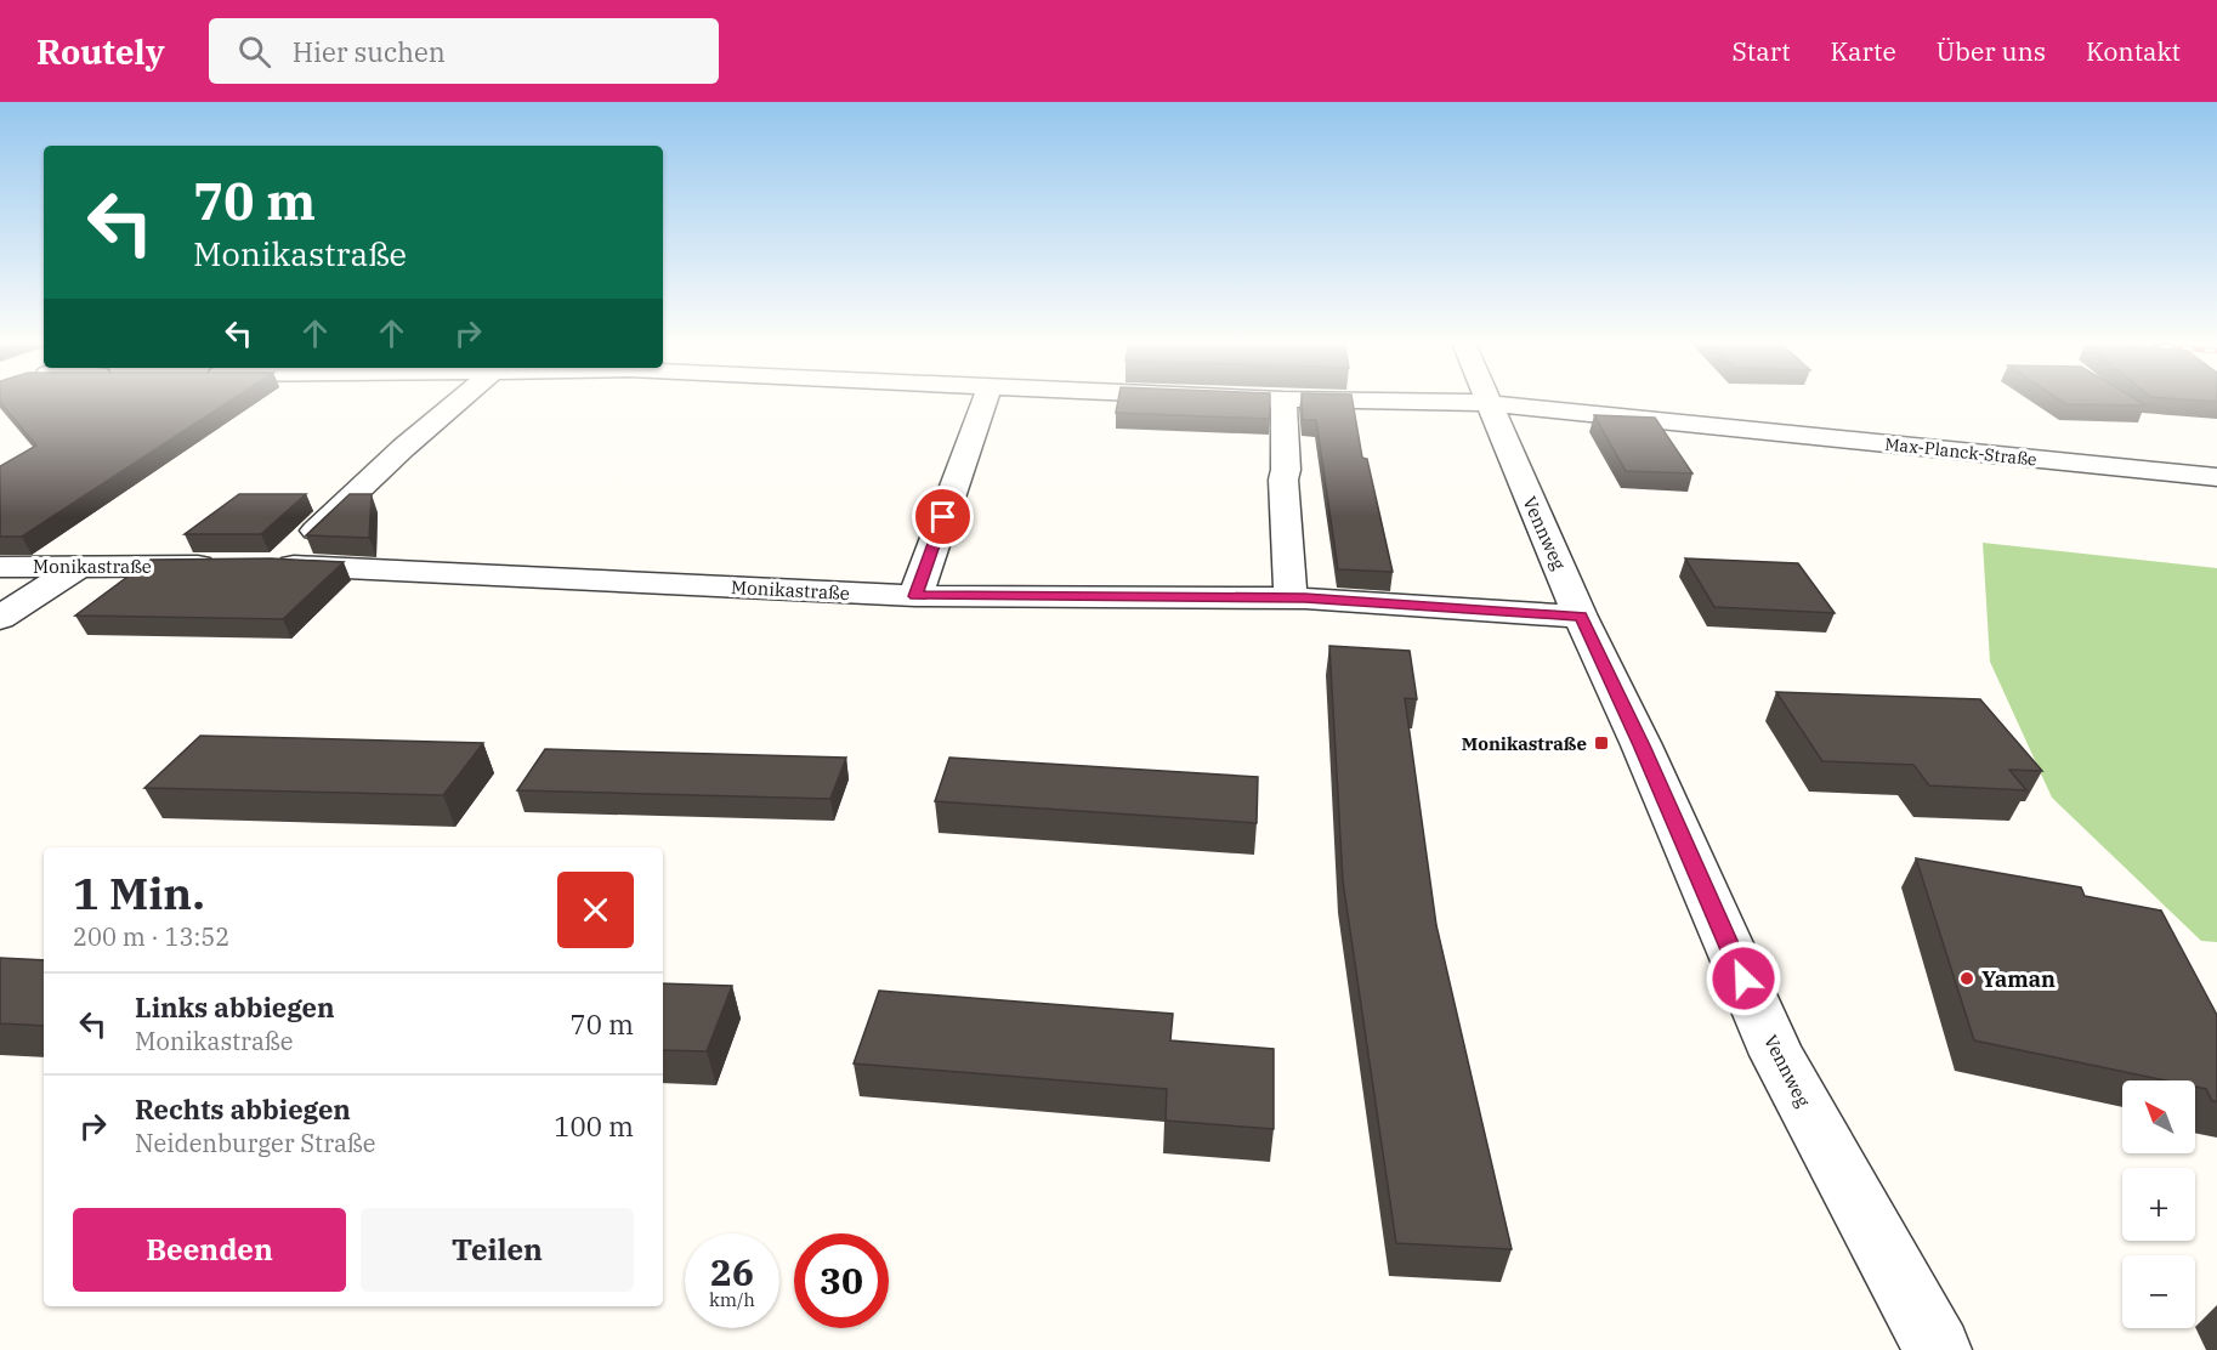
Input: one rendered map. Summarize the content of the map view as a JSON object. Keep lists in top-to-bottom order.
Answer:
{
  "streets": {
    "street": ["Max-Planck-Straße", "Vennweg", "Monikastraße"]
  },
  "crossings": [
    ["Max-Planck-Straße", "Vennweg"],
    ["Vennweg", "Monikastraße"]
  ],
  "places": {
    "transit": ["Monikastraße"],
    "other": ["Yaman"]
  },
  "north": "top left",
  "page": {
    "header": "Routely",
    "search": "Hier suchen",
    "nav": [
      "Start",
      "Karte",
      "Über uns",
      "Kontakt"
    ],
    "turn": ["70 m", "Monikastraße"],
    "heading": ["1 Min.", "200 m · 13:52"],
    "list": [
      {
        "name": "Links abbiegen",
        "note": "Monikastraße",
        "value": "70 m"
      },
      {
        "name": "Rechts abbiegen",
        "note": "Neidenburger Straße",
        "value": "100 m"
      }
    ],
    "map_buttons": ["+", "−"],
    "buttons": ["Beenden", "Teilen"],
    "speed": "26 km/h",
    "limit": "30"
  }
}
